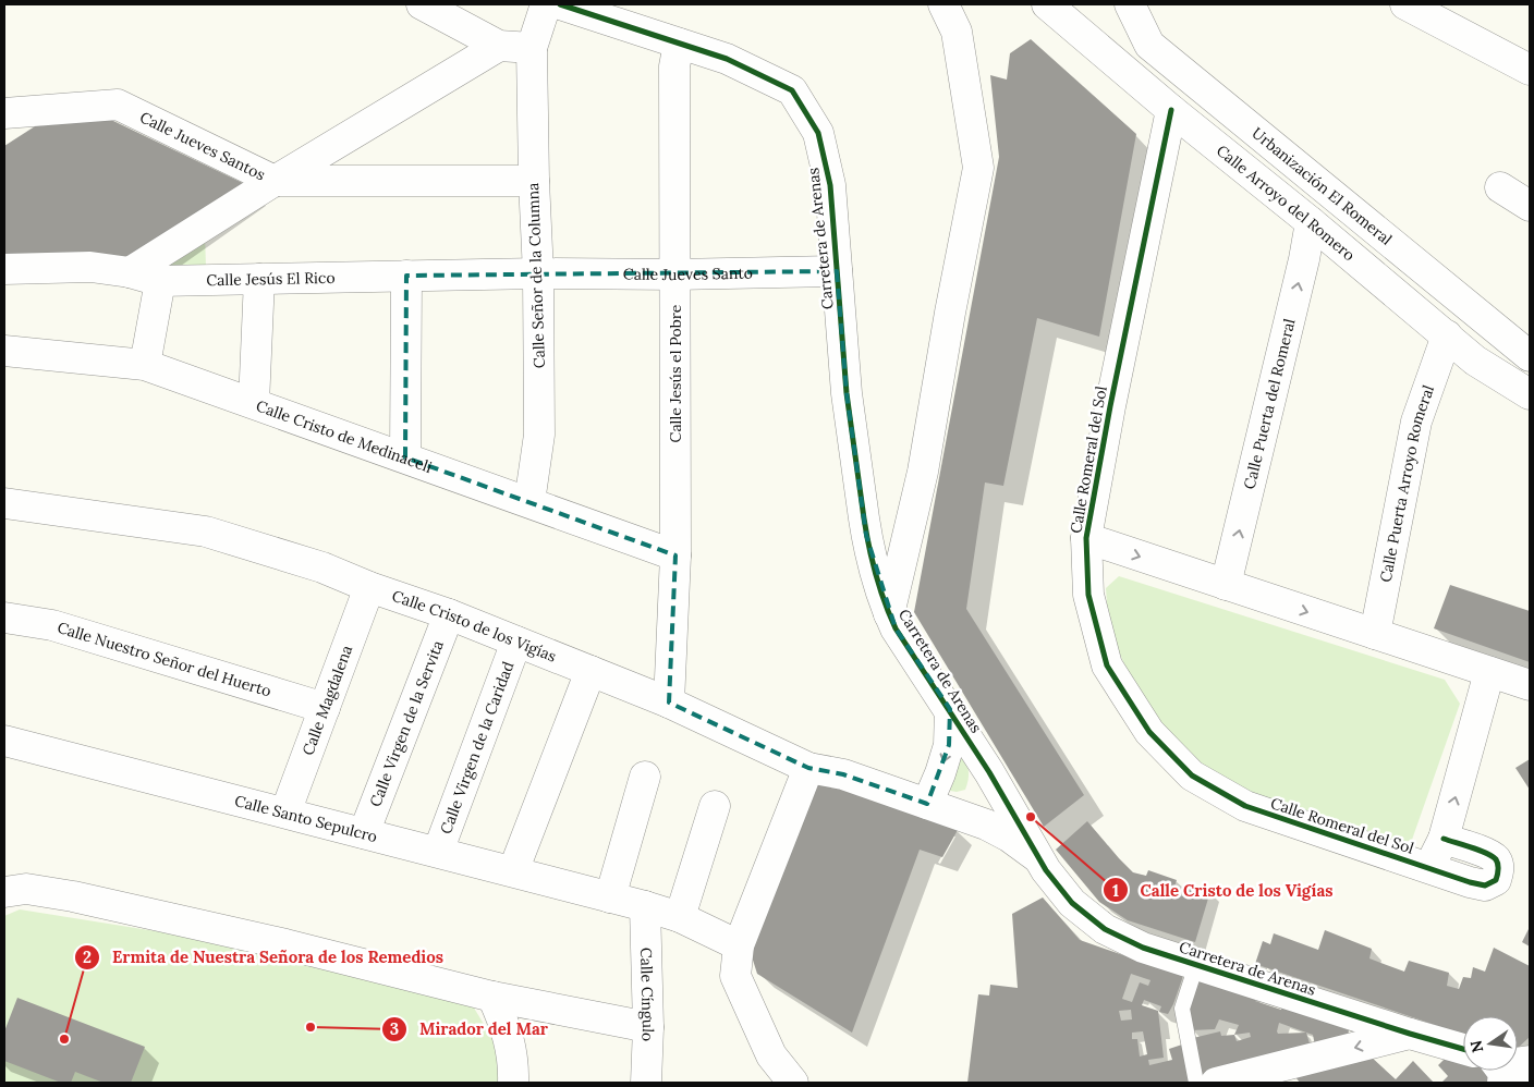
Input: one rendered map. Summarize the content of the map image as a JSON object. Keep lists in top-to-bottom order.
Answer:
{
  "streets": {
    "street": [
      "Calle Jueves Santos",
      "Urbanización El Romeral",
      "Calle Arroyo del Romero",
      "Carretera de Arenas",
      "Calle Jueves Santo",
      "Calle Señor de la Columna",
      "Calle Jesús El Rico",
      "Calle Jesús el Pobre",
      "Calle Puerta del Romeral",
      "Calle Cristo de Medinaceli",
      "Calle Romeral del Sol",
      "Calle Puerta Arroyo Romeral",
      "Calle Cristo de los Vigías",
      "Calle Nuestro Señor del Huerto",
      "Calle Magdalena",
      "Calle Virgen de la Servita",
      "Calle Virgen de la Caridad",
      "Calle Santo Sepulcro",
      "Calle Cíngulo"
    ]
  },
  "crossings": [
    ["Calle Jueves Santos", "Calle Señor de la Columna"],
    ["Calle Arroyo del Romero", "Calle Puerta del Romeral"],
    ["Calle Arroyo del Romero", "Calle Romeral del Sol"],
    ["Calle Arroyo del Romero", "Calle Puerta Arroyo Romeral"],
    ["Carretera de Arenas", "Calle Jueves Santo"],
    ["Carretera de Arenas", "Calle Jesús el Pobre"],
    ["Carretera de Arenas", "Calle Cristo de los Vigías"],
    ["Calle Jueves Santo", "Calle Señor de la Columna"],
    ["Calle Jueves Santo", "Calle Jesús El Rico"],
    ["Calle Jueves Santo", "Calle Jesús el Pobre"],
    ["Calle Señor de la Columna", "Calle Jesús El Rico"],
    ["Calle Señor de la Columna", "Calle Cristo de Medinaceli"],
    ["Calle Jesús el Pobre", "Calle Cristo de Medinaceli"],
    ["Calle Jesús el Pobre", "Calle Cristo de los Vigías"],
    ["Calle Cristo de los Vigías", "Calle Magdalena"],
    ["Calle Cristo de los Vigías", "Calle Virgen de la Servita"],
    ["Calle Cristo de los Vigías", "Calle Virgen de la Caridad"],
    ["Calle Nuestro Señor del Huerto", "Calle Magdalena"],
    ["Calle Magdalena", "Calle Santo Sepulcro"],
    ["Calle Virgen de la Servita", "Calle Santo Sepulcro"],
    ["Calle Virgen de la Caridad", "Calle Santo Sepulcro"],
    ["Calle Santo Sepulcro", "Calle Cíngulo"]
  ],
  "one_way": ["Calle Puerta del Romeral"],
  "places": ["Calle Cristo de los Vigías", "Mirador del Mar", "Ermita de Nuestra Señora de los Remedios"],
  "north": "left"
}
